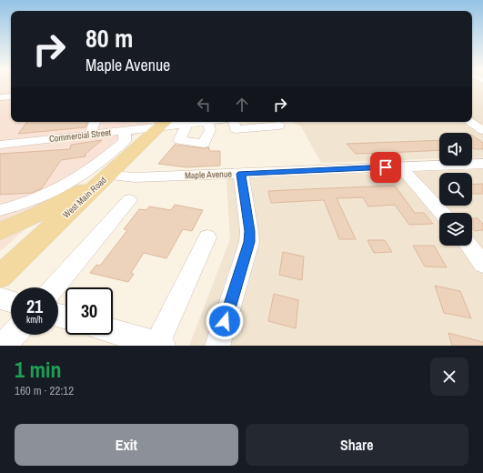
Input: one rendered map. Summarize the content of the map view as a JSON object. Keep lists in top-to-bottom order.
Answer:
{
  "streets": {
    "main road": ["West Main Road"],
    "street": ["Commercial Street", "Maple Avenue"]
  },
  "crossings": [
    ["Commercial Street", "West Main Road"],
    ["Maple Avenue", "West Main Road"]
  ],
  "page": {
    "turn": ["80 m", "Maple Avenue"],
    "speed": "21 km/h",
    "limit": "30",
    "heading": ["1 min", "160 m · 22:12"],
    "buttons": ["Exit", "Share"]
  }
}
